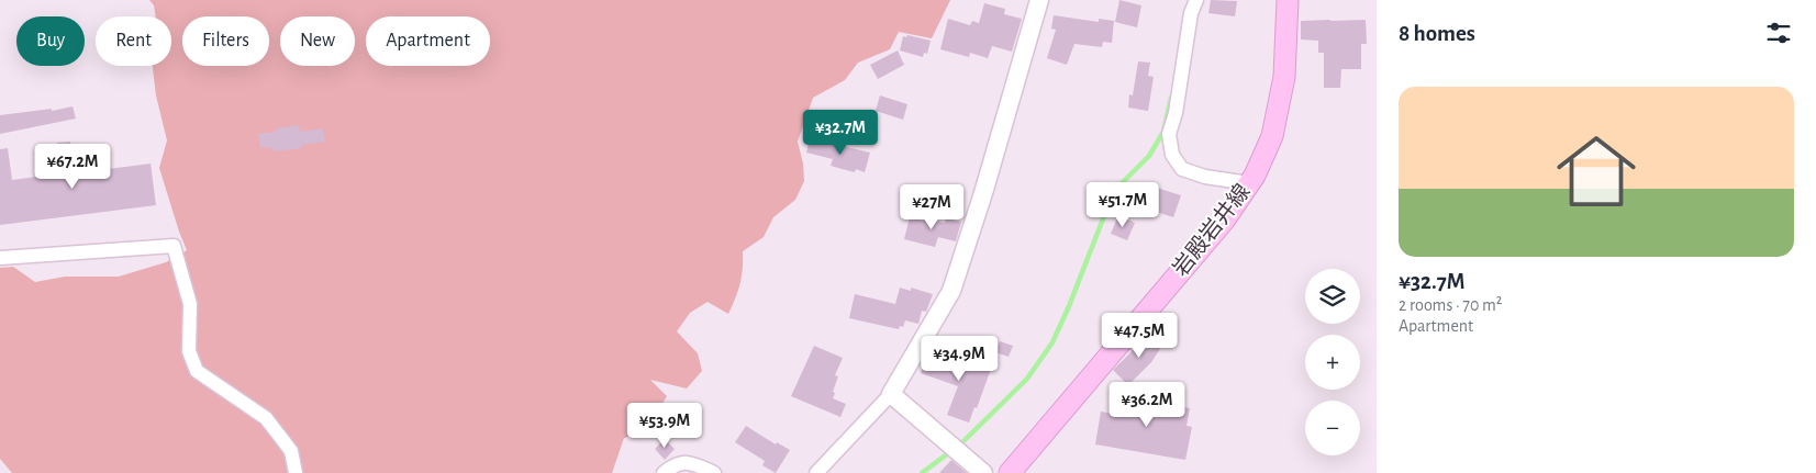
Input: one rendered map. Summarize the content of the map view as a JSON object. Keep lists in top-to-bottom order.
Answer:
{
  "streets": {
    "main road": ["岩殿岩井線"]
  },
  "page": {
    "heading": "8 homes",
    "chip": [
      "Buy",
      "Rent",
      "Filters",
      "New",
      "Apartment"
    ],
    "list": [
      {
        "name": "¥32.7M",
        "note": "2 rooms · 70 m² · Apartment"
      }
    ],
    "price": [
      "¥32.7M",
      "¥67.2M",
      "¥51.7M",
      "¥27M",
      "¥47.5M",
      "¥34.9M",
      "¥36.2M",
      "¥53.9M"
    ],
    "map_buttons": ["+", "−"]
  }
}
